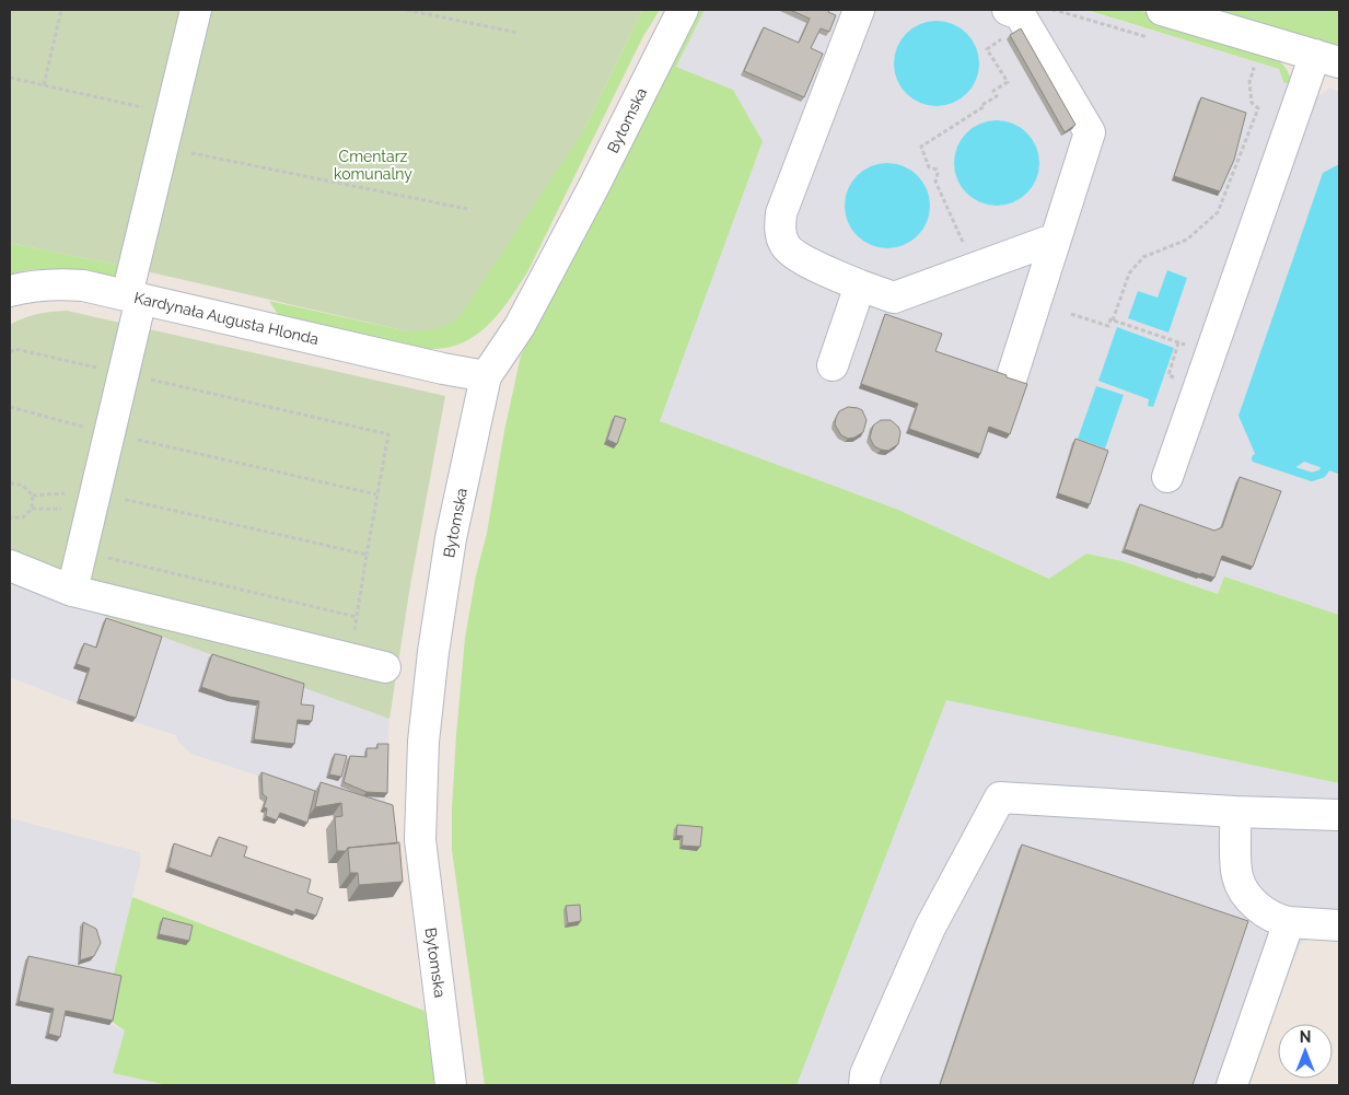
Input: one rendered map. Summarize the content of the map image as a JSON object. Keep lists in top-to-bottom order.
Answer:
{
  "streets": {
    "street": ["Bytomska", "Kardynała Augusta Hlonda"]
  },
  "crossings": [
    ["Bytomska", "Kardynała Augusta Hlonda"]
  ],
  "parks": ["Cmentarz komunalny"],
  "north": "top"
}
